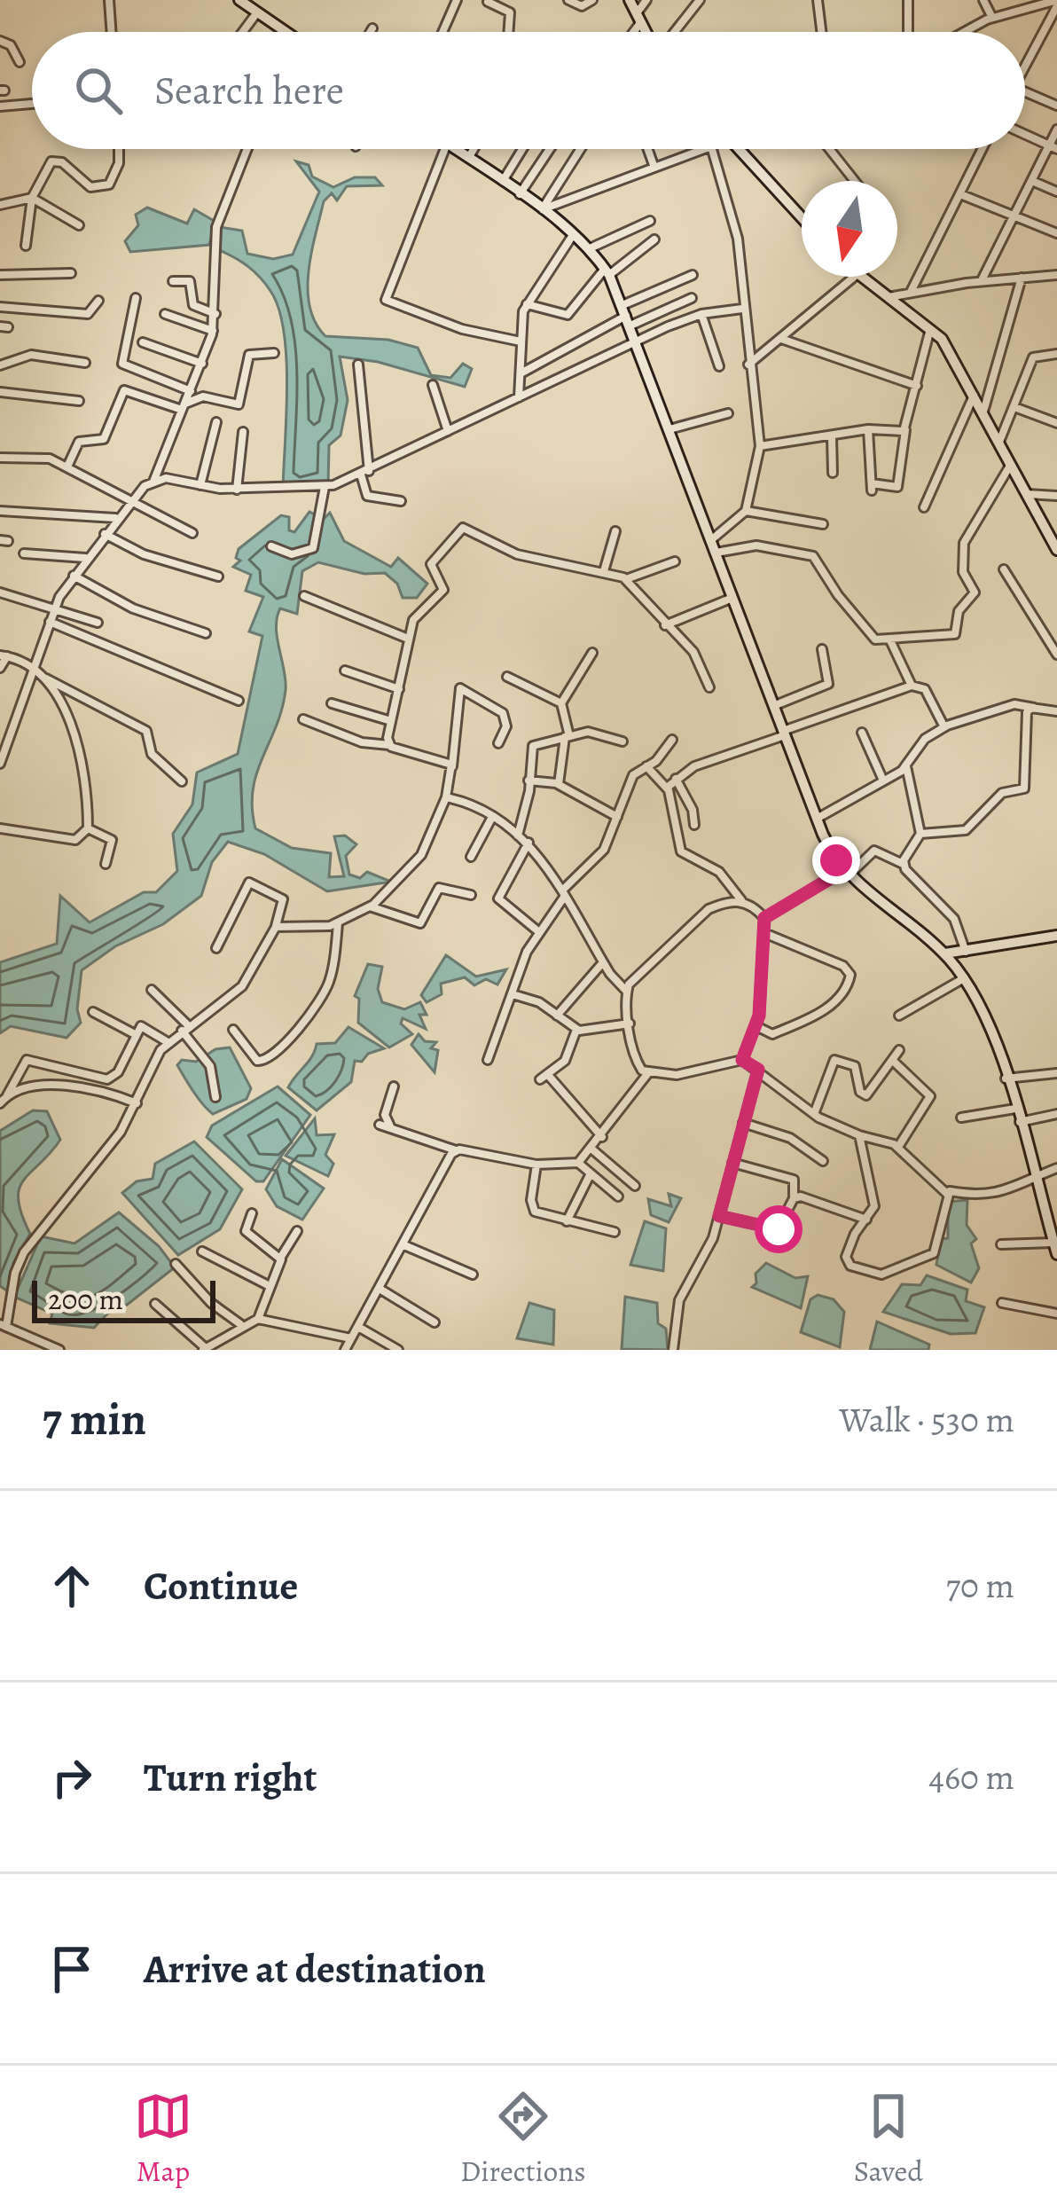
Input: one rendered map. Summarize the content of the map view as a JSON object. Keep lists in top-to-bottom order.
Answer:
{
  "scale_bar": "200 m",
  "north": "bottom",
  "page": {
    "search": "Search here",
    "scale": "200 m",
    "heading": ["7 min", "Walk · 530 m"],
    "list": [
      ["Continue", "70 m"],
      ["Turn right", "460 m"],
      "Arrive at destination"
    ],
    "nav": ["Map", "Directions", "Saved"]
  }
}
